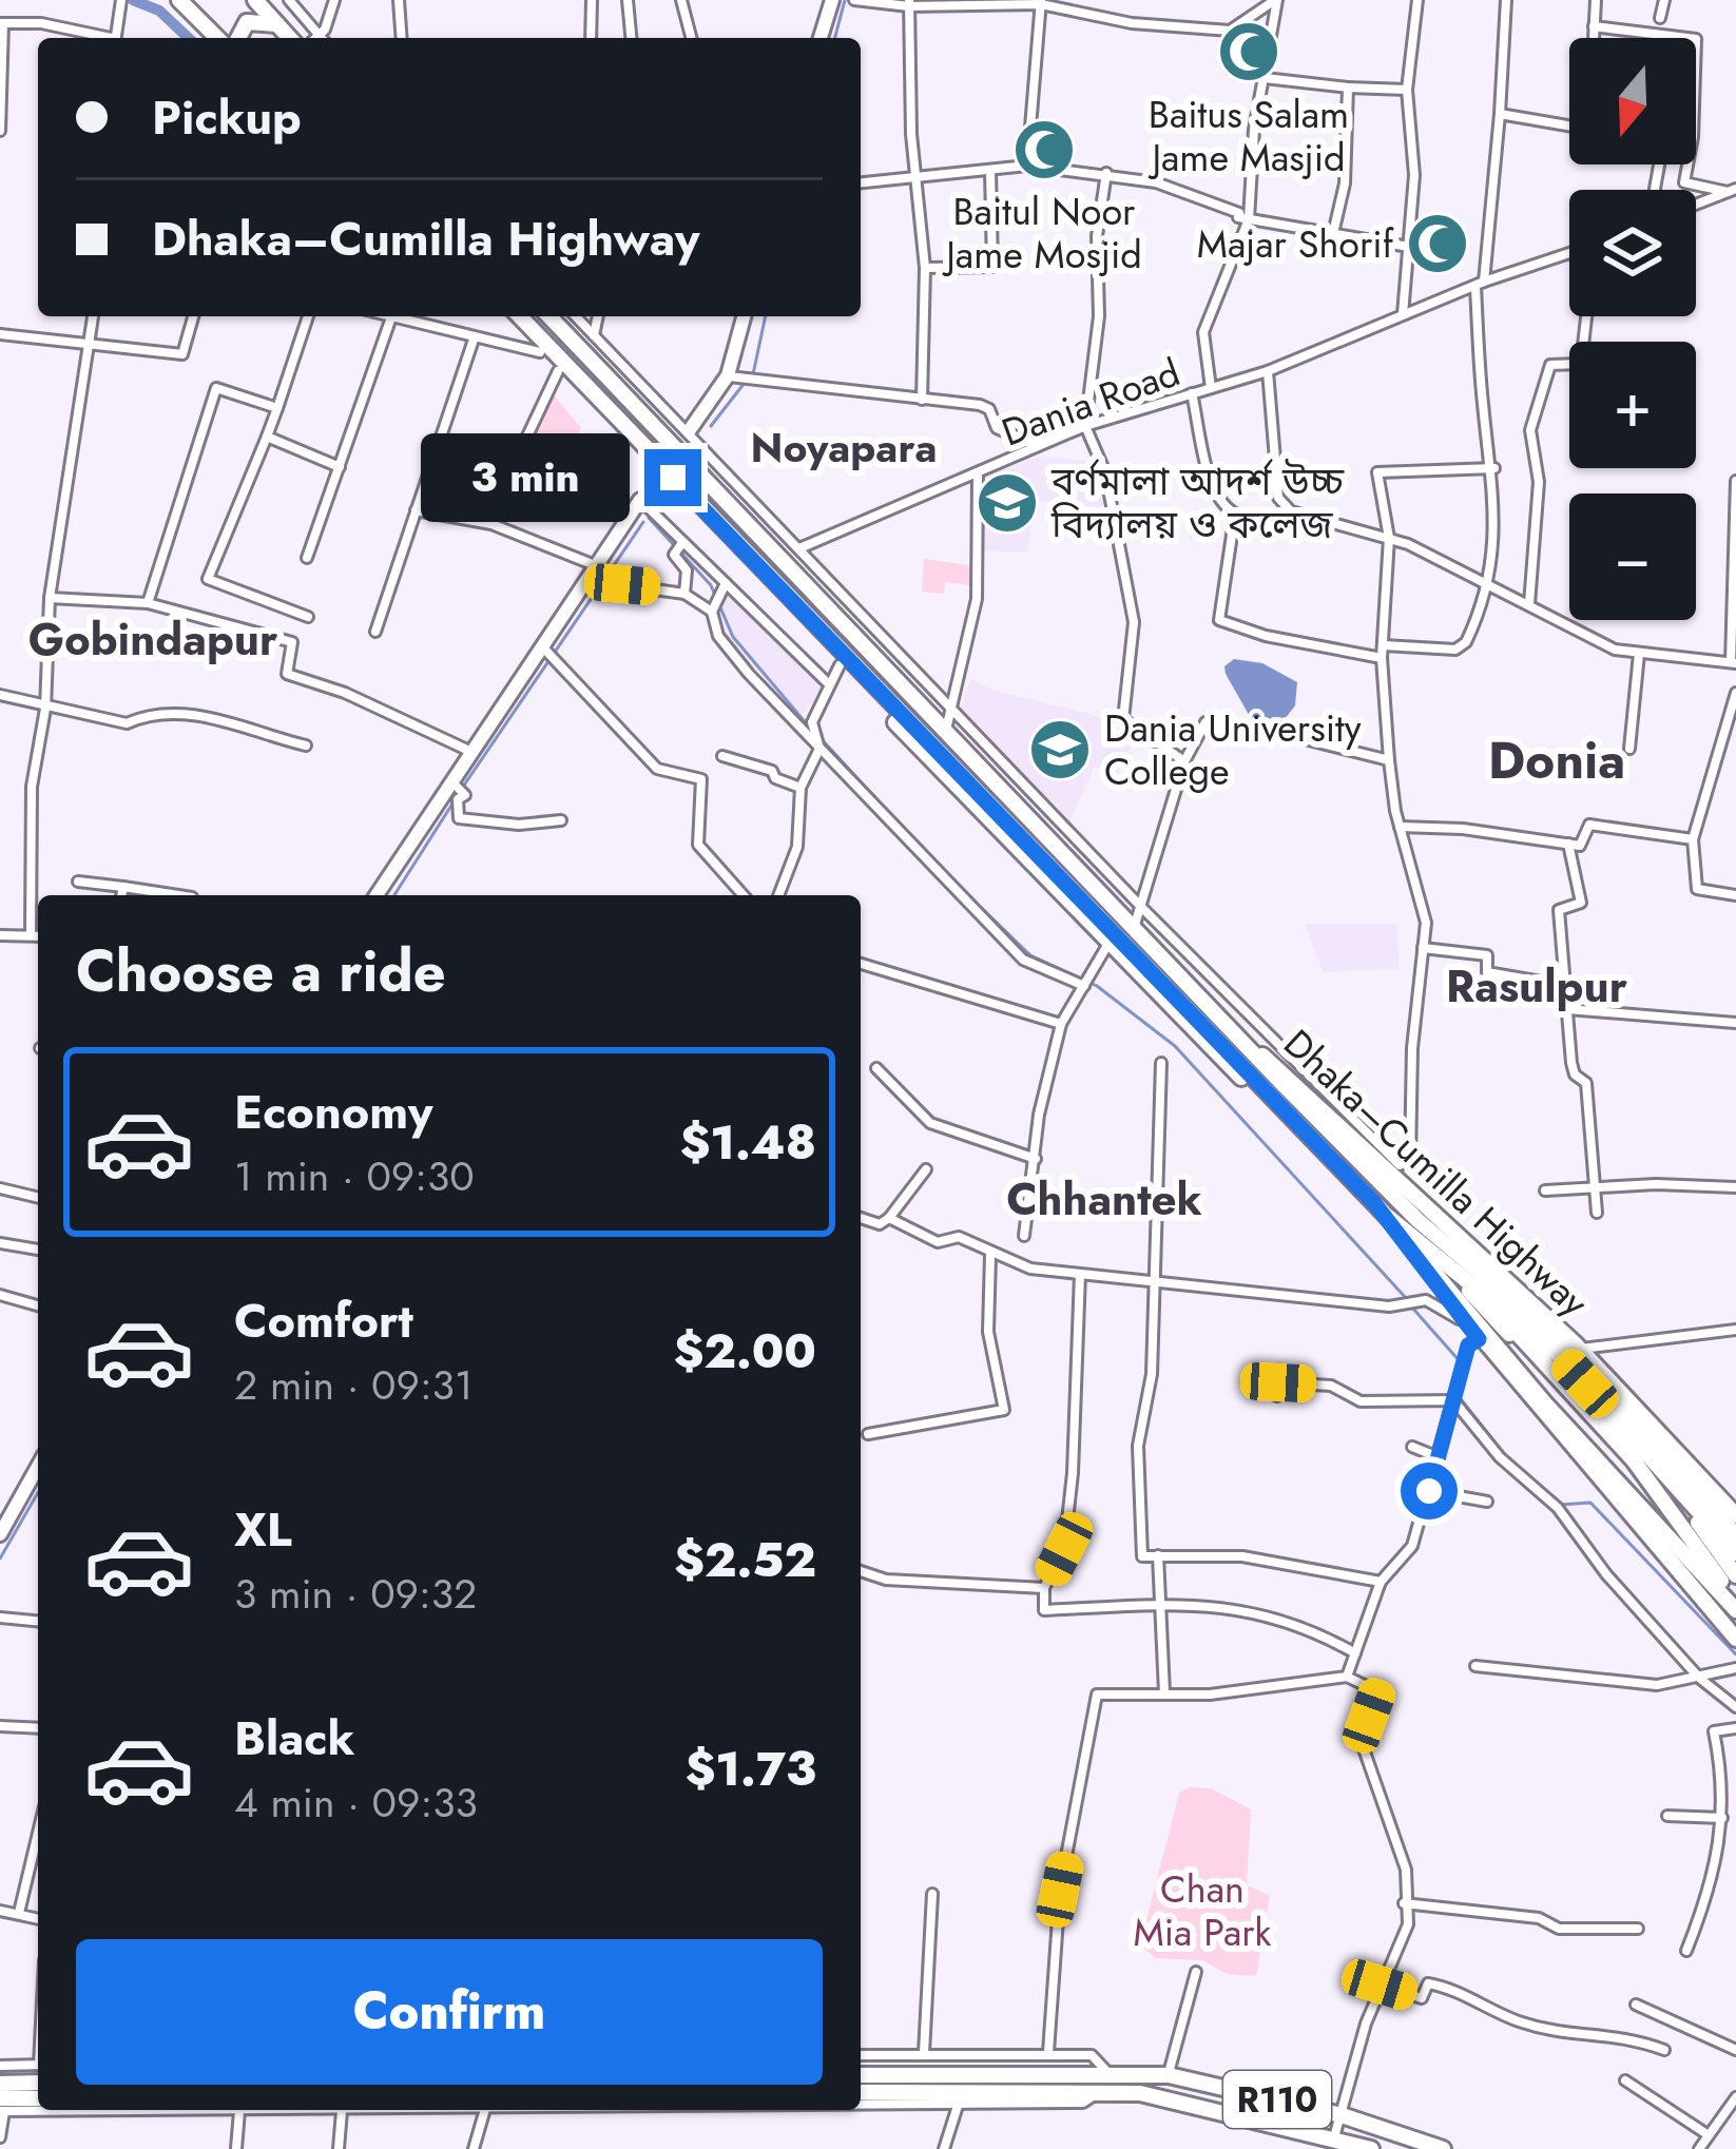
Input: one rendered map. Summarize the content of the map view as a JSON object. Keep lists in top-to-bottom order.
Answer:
{
  "streets": {
    "main road": ["Dhaka–Cumilla Highway", "R110"],
    "street": ["Dania Road"]
  },
  "districts": [
    "Noyapara",
    "Gobindapur",
    "Donia",
    "Rasulpur",
    "Chhantek"
  ],
  "parks": ["Chan Mia Park"],
  "places": {
    "mosque": ["Baitus Salam Jame Masjid", "Baitul Noor Jame Mosjid", "Majar Shorif"],
    "school or university": ["বর্ণমালা আদর্শ উচ্চ বিদ্যালয় ও কলেজ", "Dania University College"]
  },
  "north": "bottom",
  "page": {
    "map_buttons": ["+", "−"],
    "banner": ["Pickup", "Dhaka–Cumilla Highway"],
    "bubble": "3 min",
    "heading": "Choose a ride",
    "list": [
      {
        "name": "Economy",
        "note": "1 min · 09:30",
        "value": "$1.48"
      },
      {
        "name": "Comfort",
        "note": "2 min · 09:31",
        "value": "$2.00"
      },
      {
        "name": "XL",
        "note": "3 min · 09:32",
        "value": "$2.52"
      },
      {
        "name": "Black",
        "note": "4 min · 09:33",
        "value": "$1.73"
      }
    ],
    "buttons": "Confirm"
  }
}
